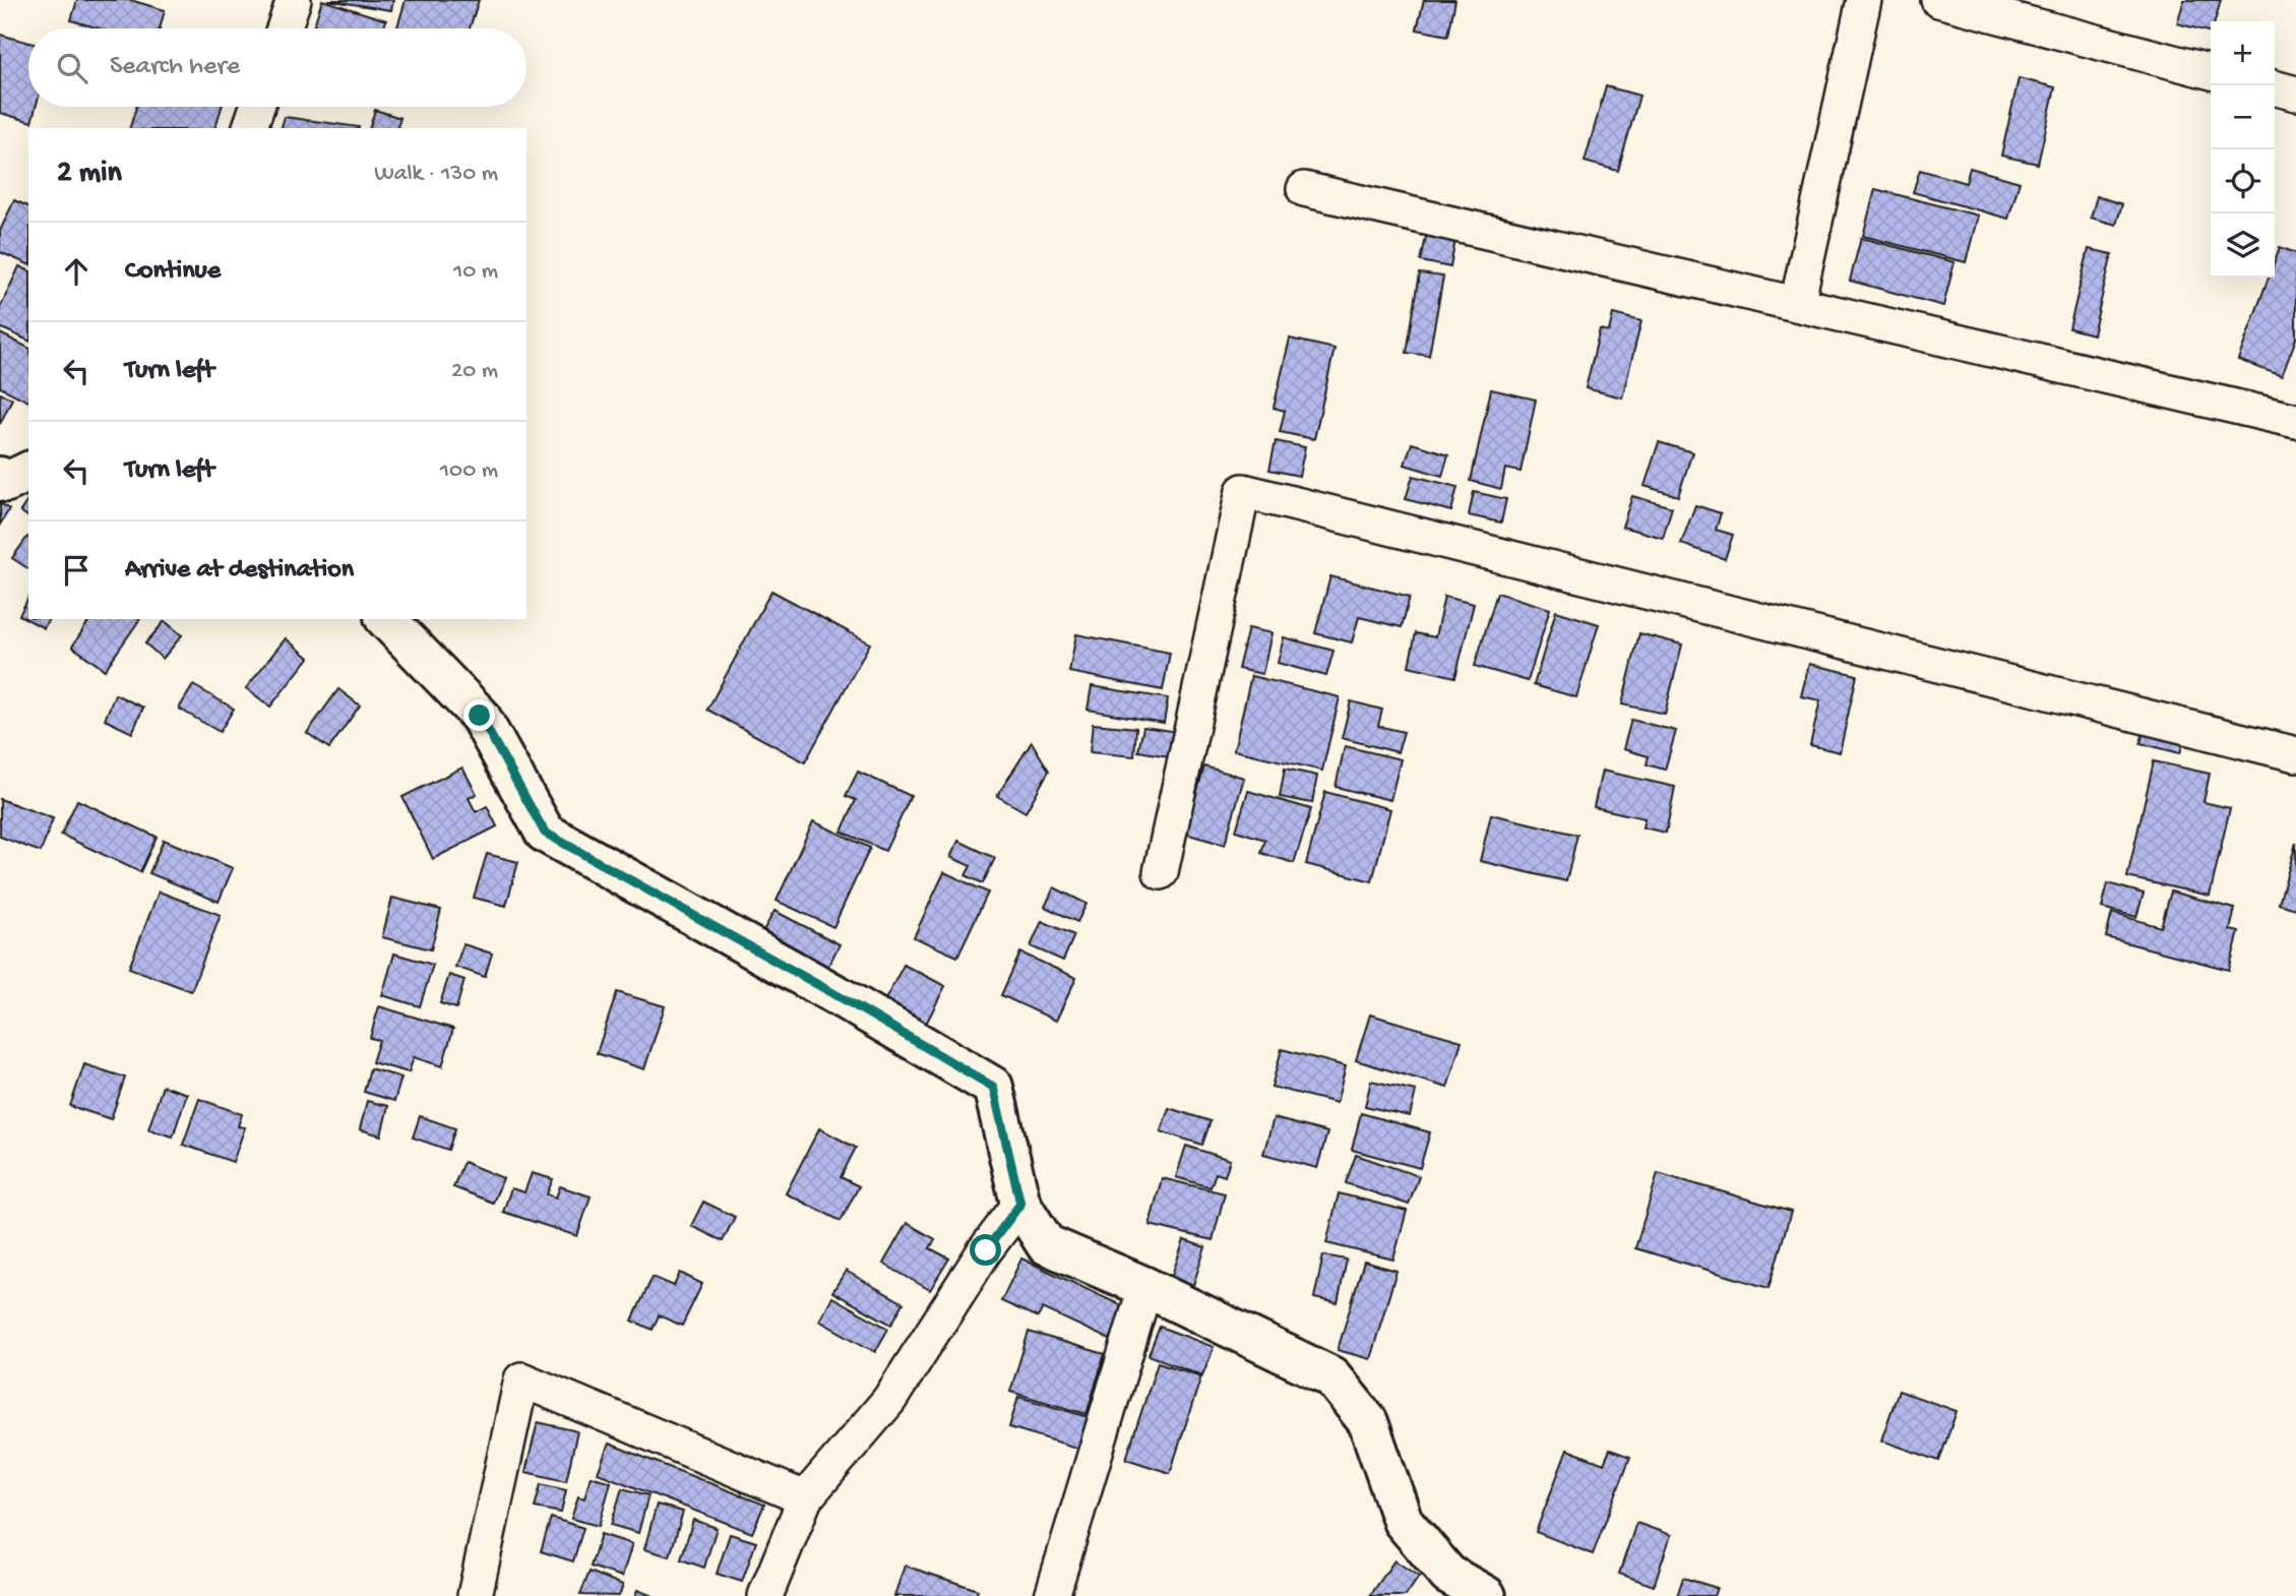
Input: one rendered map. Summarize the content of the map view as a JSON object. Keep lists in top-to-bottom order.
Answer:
{
  "page": {
    "map_buttons": ["+", "−"],
    "search": "Search here",
    "heading": ["2 min", "Walk · 130 m"],
    "list": [
      ["Continue", "10 m"],
      ["Turn left", "20 m"],
      ["Turn left", "100 m"],
      "Arrive at destination"
    ]
  }
}
